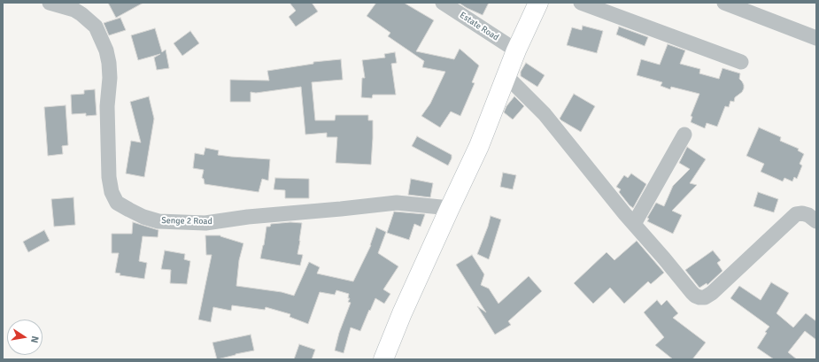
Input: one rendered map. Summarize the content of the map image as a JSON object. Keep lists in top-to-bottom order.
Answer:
{
  "streets": {
    "street": ["Estate Road", "Senge 2 Road"]
  },
  "north": "right"
}
